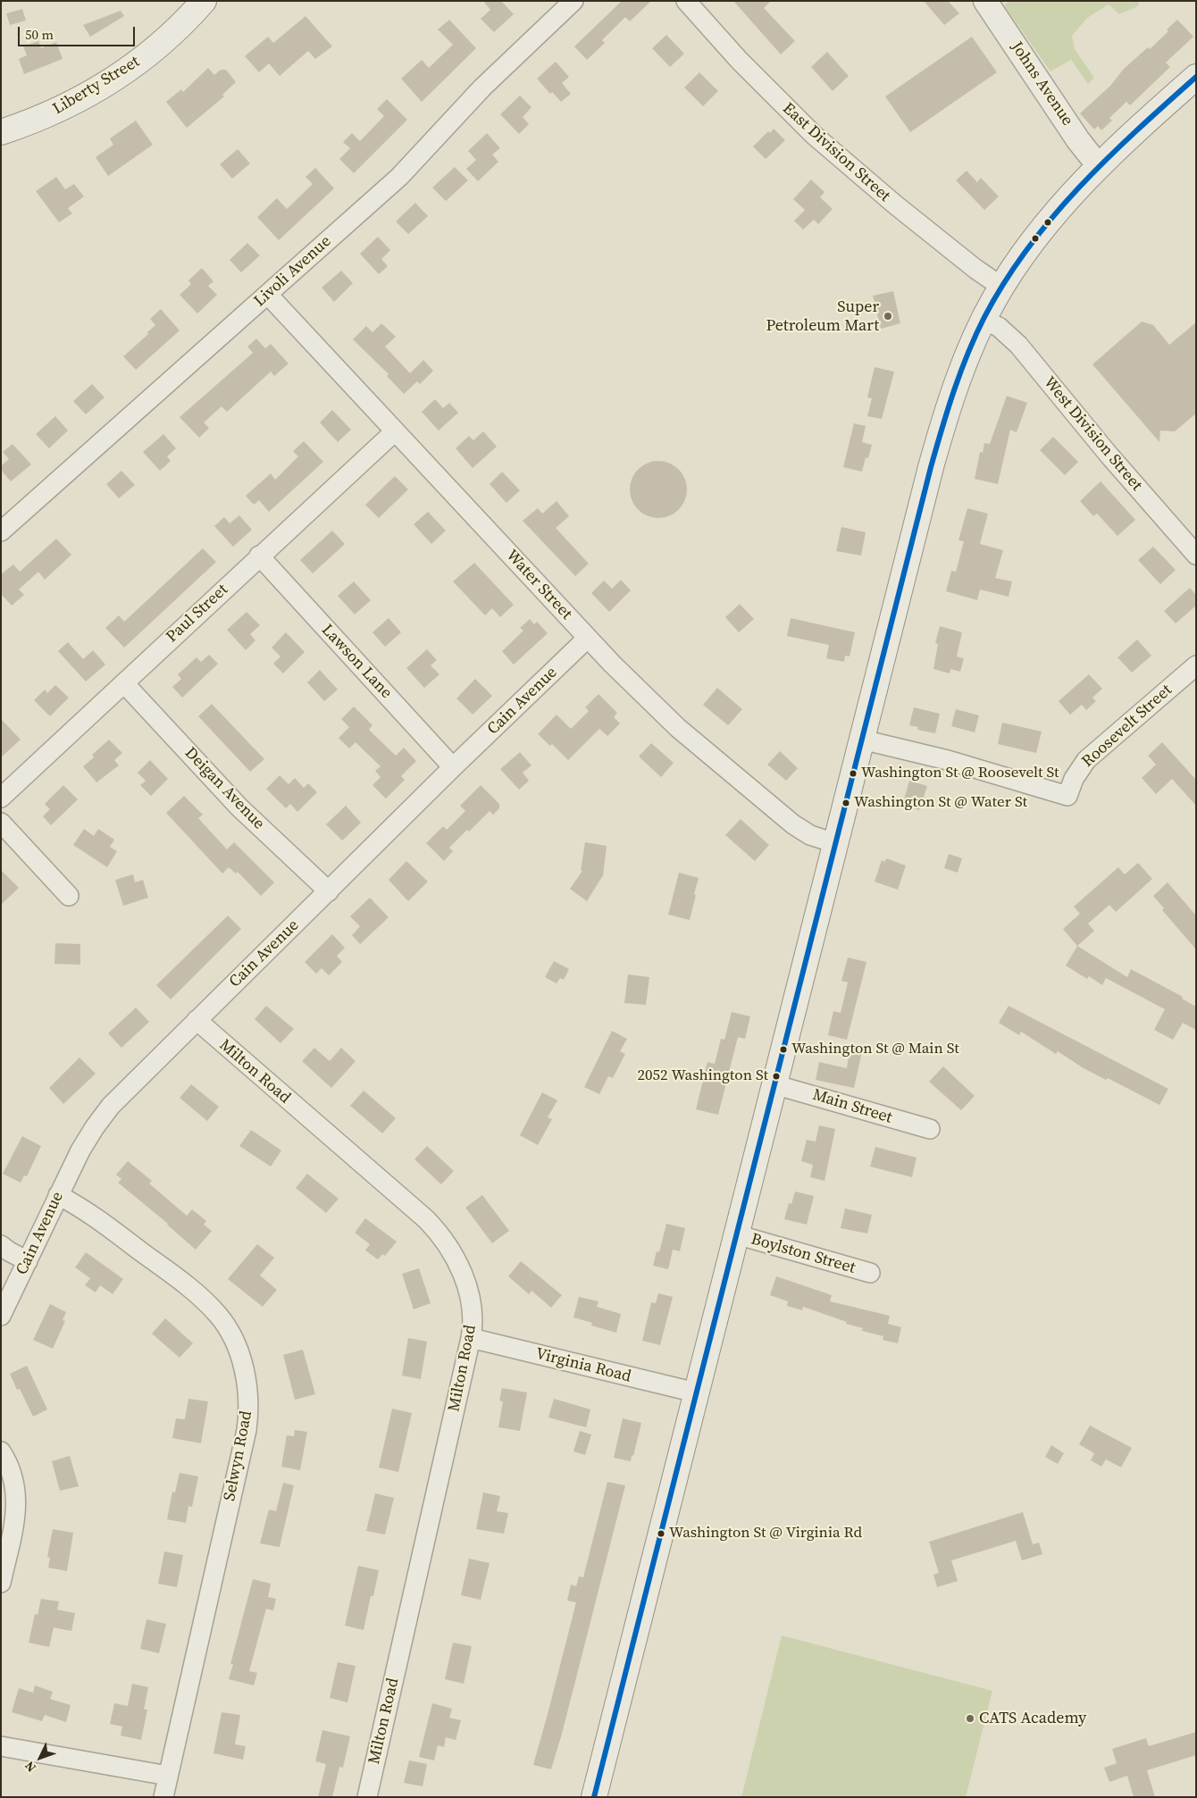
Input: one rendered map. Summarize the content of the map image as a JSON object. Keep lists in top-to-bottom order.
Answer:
{
  "streets": {
    "main road": ["Liberty Street"],
    "street": [
      "Johns Avenue",
      "East Division Street",
      "Livoli Avenue",
      "West Division Street",
      "Water Street",
      "Paul Street",
      "Lawson Lane",
      "Cain Avenue",
      "Roosevelt Street",
      "Deigan Avenue",
      "Milton Road",
      "Main Street",
      "Boylston Street",
      "Virginia Road",
      "Selwyn Road"
    ]
  },
  "crossings": [
    ["Livoli Avenue", "Water Street"],
    ["Water Street", "Paul Street"],
    ["Water Street", "Cain Avenue"],
    ["Paul Street", "Lawson Lane"],
    ["Paul Street", "Deigan Avenue"],
    ["Lawson Lane", "Cain Avenue"],
    ["Cain Avenue", "Deigan Avenue"],
    ["Cain Avenue", "Milton Road"],
    ["Cain Avenue", "Selwyn Road"],
    ["Milton Road", "Virginia Road"]
  ],
  "places": [
    "Super Petroleum Mart",
    "Washington St @ Roosevelt St",
    "Washington St @ Water St",
    "Washington St @ Main St",
    "2052 Washington St",
    "Washington St @ Virginia Rd",
    "CATS Academy"
  ],
  "scale_bar": "50 m",
  "north": "bottom left"
}
